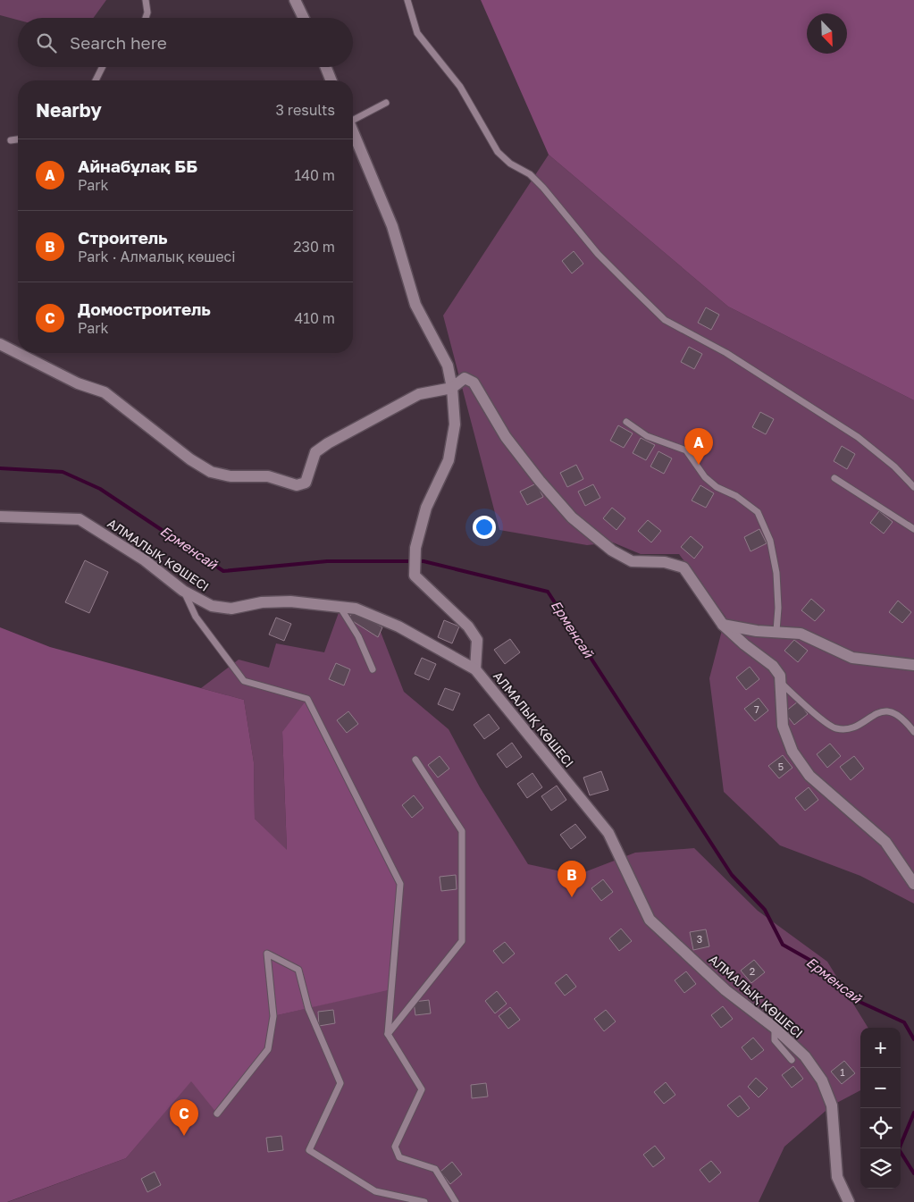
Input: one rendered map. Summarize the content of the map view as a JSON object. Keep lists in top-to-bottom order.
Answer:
{
  "streets": {
    "street": ["АЛМАЛЫҚ КӨШЕСІ"]
  },
  "water": ["Ерменсай"],
  "house_numbers": [
    "7",
    "5",
    "3",
    "2",
    "1"
  ],
  "north": "bottom right",
  "page": {
    "search": "Search here",
    "heading": ["Nearby", "3 results"],
    "list": [
      {
        "mark": "A",
        "name": "Айнабұлақ ББ",
        "note": "Park",
        "value": "140 m"
      },
      {
        "mark": "B",
        "name": "Строитель",
        "note": "Park · Алмалық көшесі",
        "value": "230 m"
      },
      {
        "mark": "C",
        "name": "Домостроитель",
        "note": "Park",
        "value": "410 m"
      }
    ],
    "pins": ["A", "B", "C"],
    "map_buttons": ["+", "−"]
  }
}
